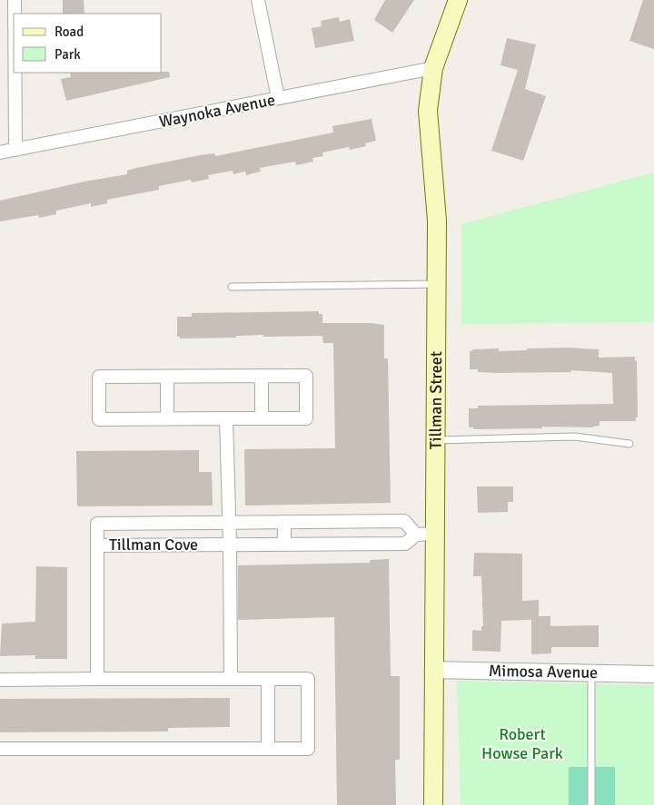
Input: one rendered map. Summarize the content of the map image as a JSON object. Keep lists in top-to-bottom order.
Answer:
{
  "streets": {
    "main road": ["Tillman Street"],
    "street": ["Waynoka Avenue", "Tillman Cove", "Mimosa Avenue"]
  },
  "crossings": [
    ["Waynoka Avenue", "Tillman Street"],
    ["Tillman Street", "Tillman Cove"],
    ["Tillman Street", "Mimosa Avenue"]
  ],
  "parks": ["Robert Howse Park"],
  "legend": ["Road", "Park"]
}
